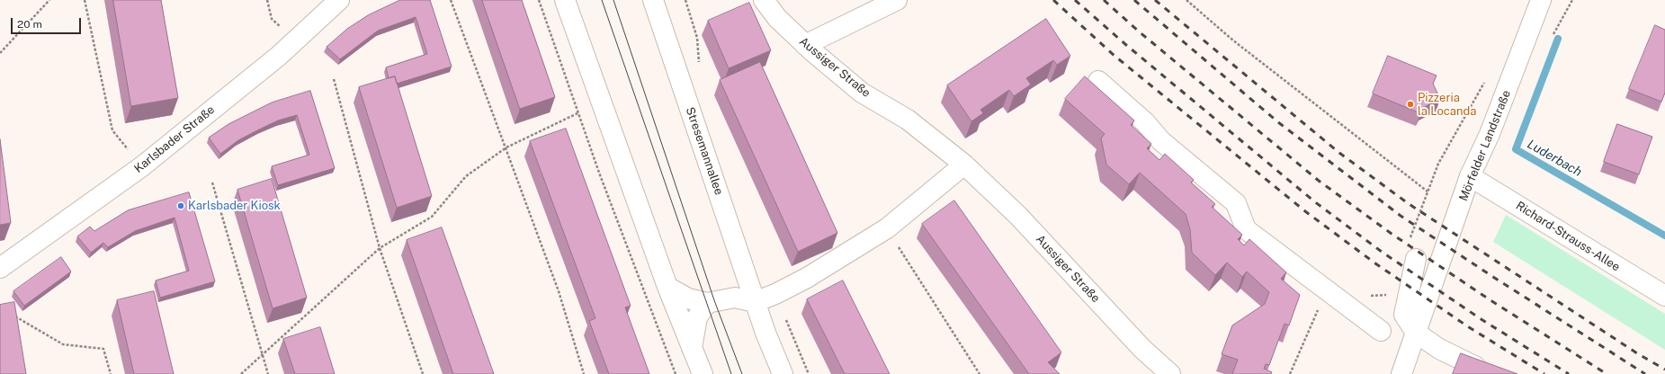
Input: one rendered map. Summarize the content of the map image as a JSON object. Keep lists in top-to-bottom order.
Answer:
{
  "streets": {
    "street": [
      "Aussiger Straße",
      "Karlsbader Straße",
      "Mörfelder Landstraße",
      "Stresemannallee",
      "Richard-Strauss-Allee"
    ]
  },
  "crossings": [
    ["Mörfelder Landstraße", "Richard-Strauss-Allee"]
  ],
  "water": ["Luderbach"],
  "places": ["Pizzeria la Locanda", "Karlsbader Kiosk"],
  "scale_bar": "20 m"
}
